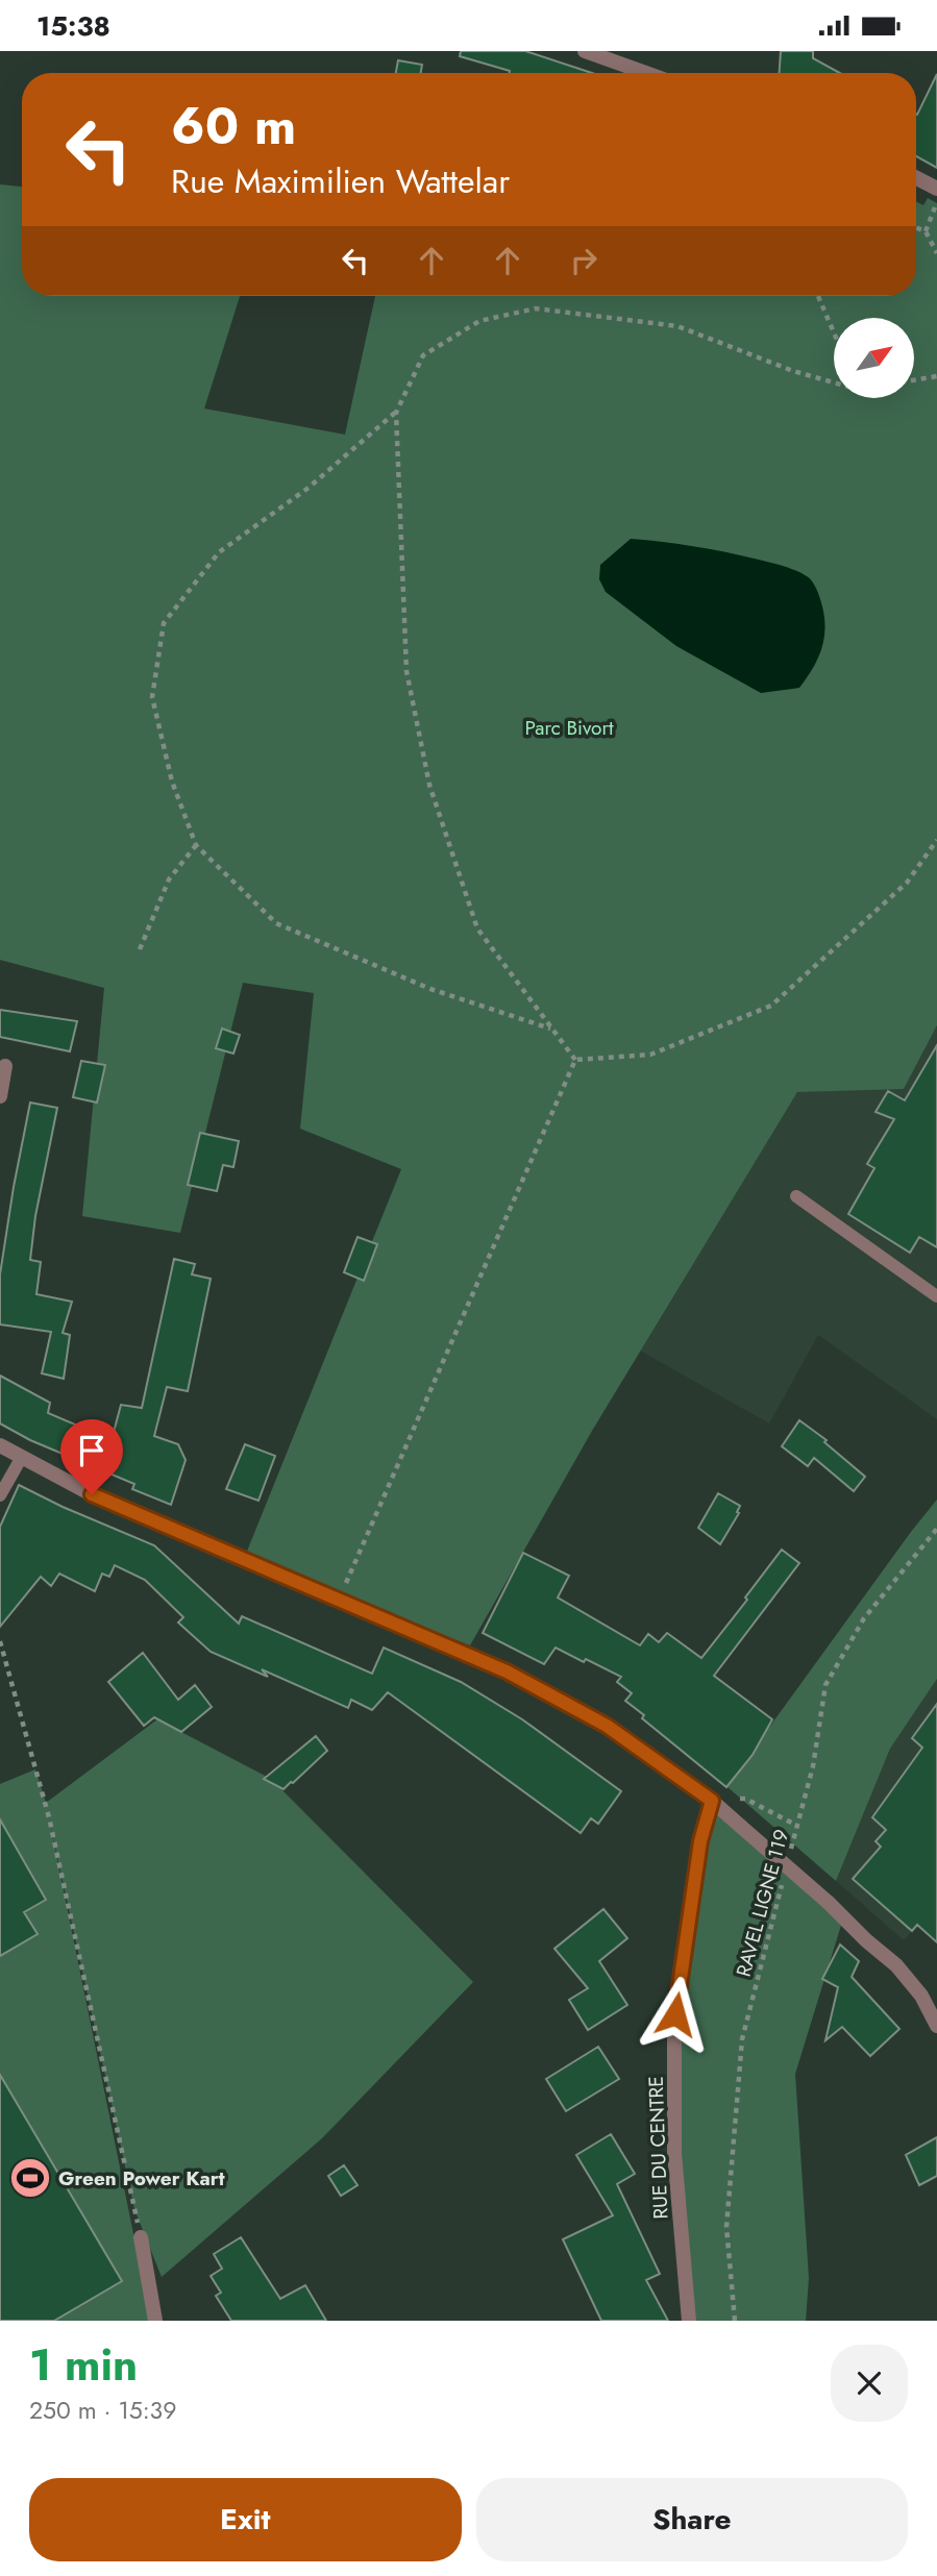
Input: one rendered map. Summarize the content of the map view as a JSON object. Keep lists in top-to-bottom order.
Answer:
{
  "streets": {
    "street": ["RUE DU CENTRE"],
    "path": ["RAVEL LIGNE 119"]
  },
  "parks": ["Parc Bivort"],
  "places": {
    "sports": ["Green Power Kart"]
  },
  "north": "top right",
  "page": {
    "status": "15:38",
    "turn": ["60 m", "Rue Maximilien Wattelar"],
    "heading": ["1 min", "250 m · 15:39"],
    "buttons": ["Exit", "Share"]
  }
}
